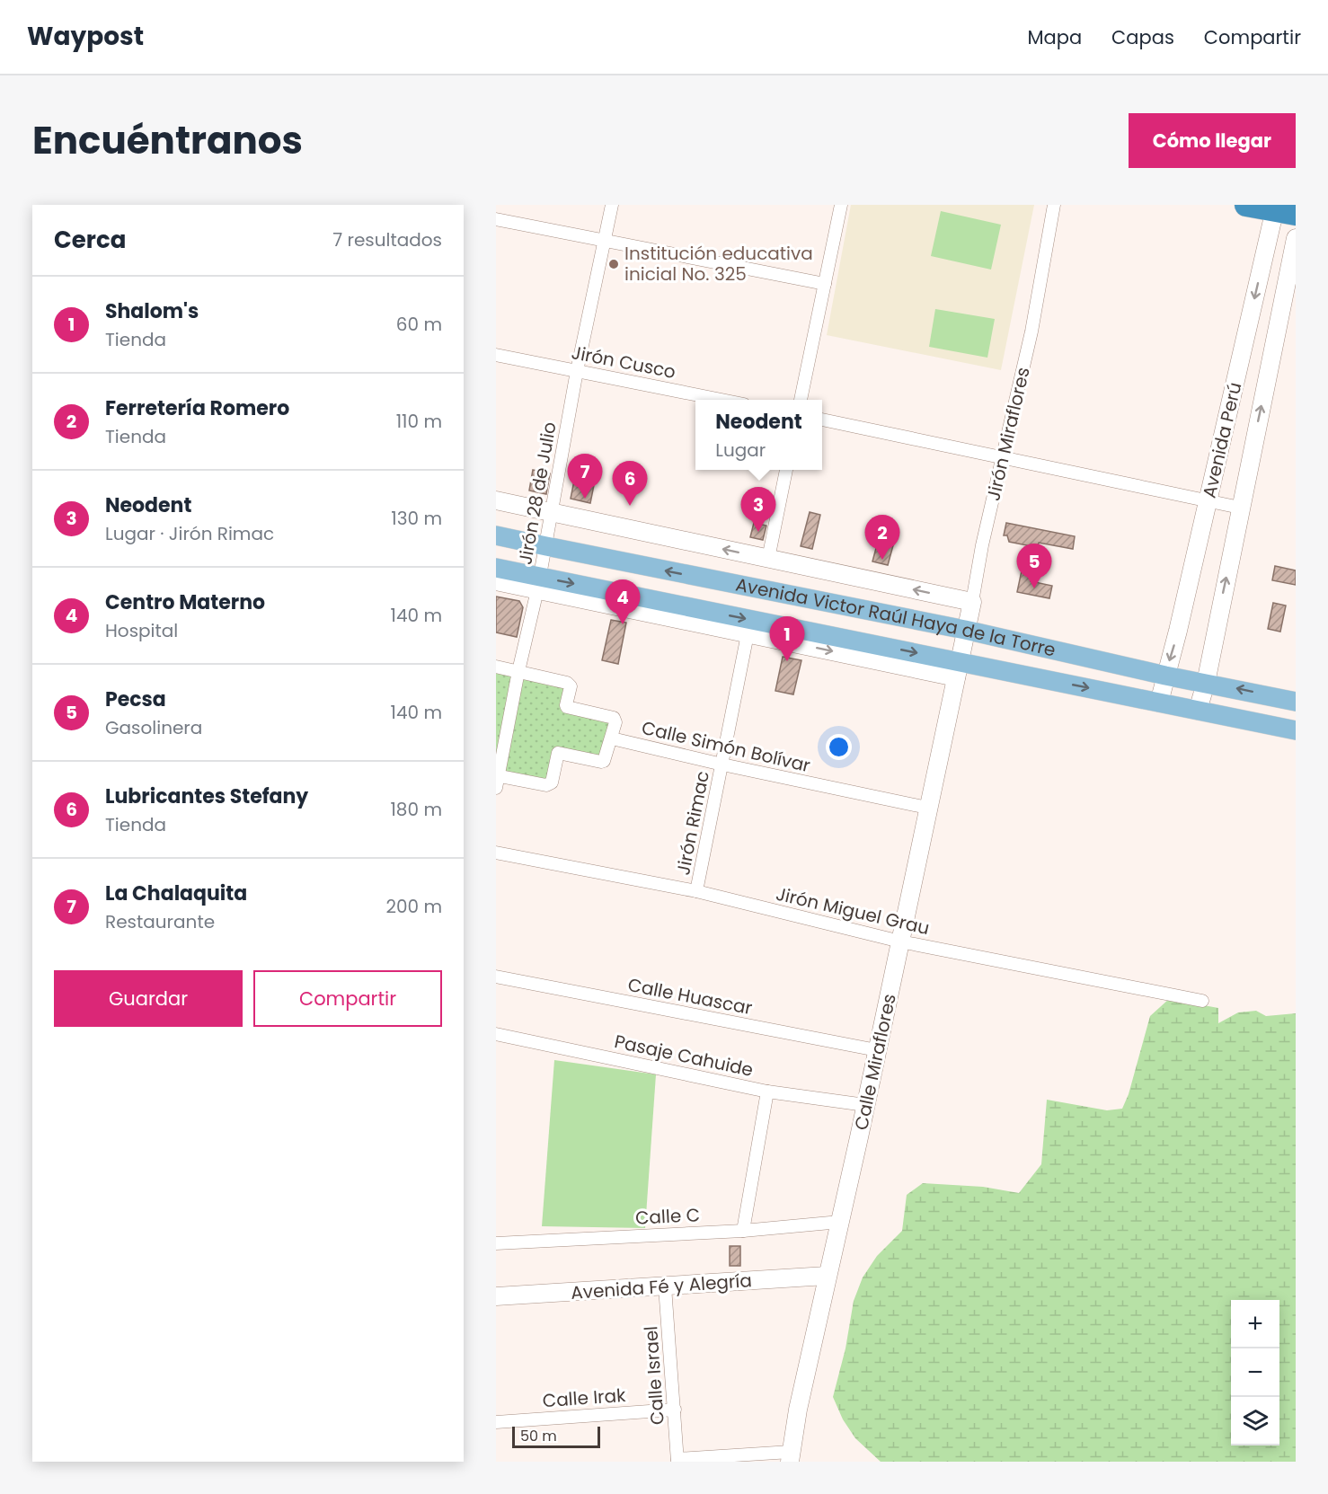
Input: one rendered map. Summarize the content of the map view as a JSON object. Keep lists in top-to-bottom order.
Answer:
{
  "streets": {
    "main road": [
      "Jirón Miraflores",
      "Avenida Perú",
      "Avenida Victor Raúl Haya de la Torre",
      "Calle Miraflores",
      "Avenida Fé y Alegría"
    ],
    "street": [
      "Jirón Cusco",
      "Jirón 28 de Julio",
      "Calle Simón Bolívar",
      "Jirón Rimac",
      "Jirón Miguel Grau",
      "Calle Huascar",
      "Pasaje Cahuide",
      "Calle C",
      "Calle Israel",
      "Calle Irak"
    ]
  },
  "crossings": [
    ["Jirón Cusco", "Jirón 28 de Julio"],
    ["Jirón Miraflores", "Avenida Victor Raúl Haya de la Torre"],
    ["Jirón Miraflores", "Calle Miraflores"],
    ["Avenida Perú", "Avenida Victor Raúl Haya de la Torre"],
    ["Jirón 28 de Julio", "Avenida Victor Raúl Haya de la Torre"],
    ["Avenida Victor Raúl Haya de la Torre", "Calle Miraflores"],
    ["Calle Simón Bolívar", "Jirón Rimac"],
    ["Calle Simón Bolívar", "Calle Miraflores"],
    ["Jirón Rimac", "Jirón Miguel Grau"],
    ["Jirón Miguel Grau", "Calle Miraflores"],
    ["Calle Huascar", "Calle Miraflores"],
    ["Pasaje Cahuide", "Calle Miraflores"],
    ["Calle Miraflores", "Calle C"],
    ["Calle Miraflores", "Avenida Fé y Alegría"],
    ["Avenida Fé y Alegría", "Calle Israel"],
    ["Calle Israel", "Calle Irak"]
  ],
  "places": ["Institución educativa inicial No. 325"],
  "scale_bar": "50 m",
  "page": {
    "header": "Waypost",
    "nav": ["Mapa", "Capas", "Compartir"],
    "title": "Encuéntranos",
    "buttons": [
      "Cómo llegar",
      ["Guardar", "Compartir"]
    ],
    "heading": ["Cerca", "7 resultados"],
    "list": [
      {
        "mark": "1",
        "name": "Shalom's",
        "note": "Tienda",
        "value": "60 m"
      },
      {
        "mark": "2",
        "name": "Ferretería Romero",
        "note": "Tienda",
        "value": "110 m"
      },
      {
        "mark": "3",
        "name": "Neodent",
        "note": "Lugar · Jirón Rimac",
        "value": "130 m"
      },
      {
        "mark": "4",
        "name": "Centro Materno",
        "note": "Hospital",
        "value": "140 m"
      },
      {
        "mark": "5",
        "name": "Pecsa",
        "note": "Gasolinera",
        "value": "140 m"
      },
      {
        "mark": "6",
        "name": "Lubricantes Stefany",
        "note": "Tienda",
        "value": "180 m"
      },
      {
        "mark": "7",
        "name": "La Chalaquita",
        "note": "Restaurante",
        "value": "200 m"
      }
    ],
    "popup": ["Neodent", "Lugar"],
    "pins": [
      "7",
      "6",
      "3",
      "2",
      "5",
      "4",
      "1"
    ],
    "map_buttons": ["+", "−"],
    "scale": "50 m"
  }
}
